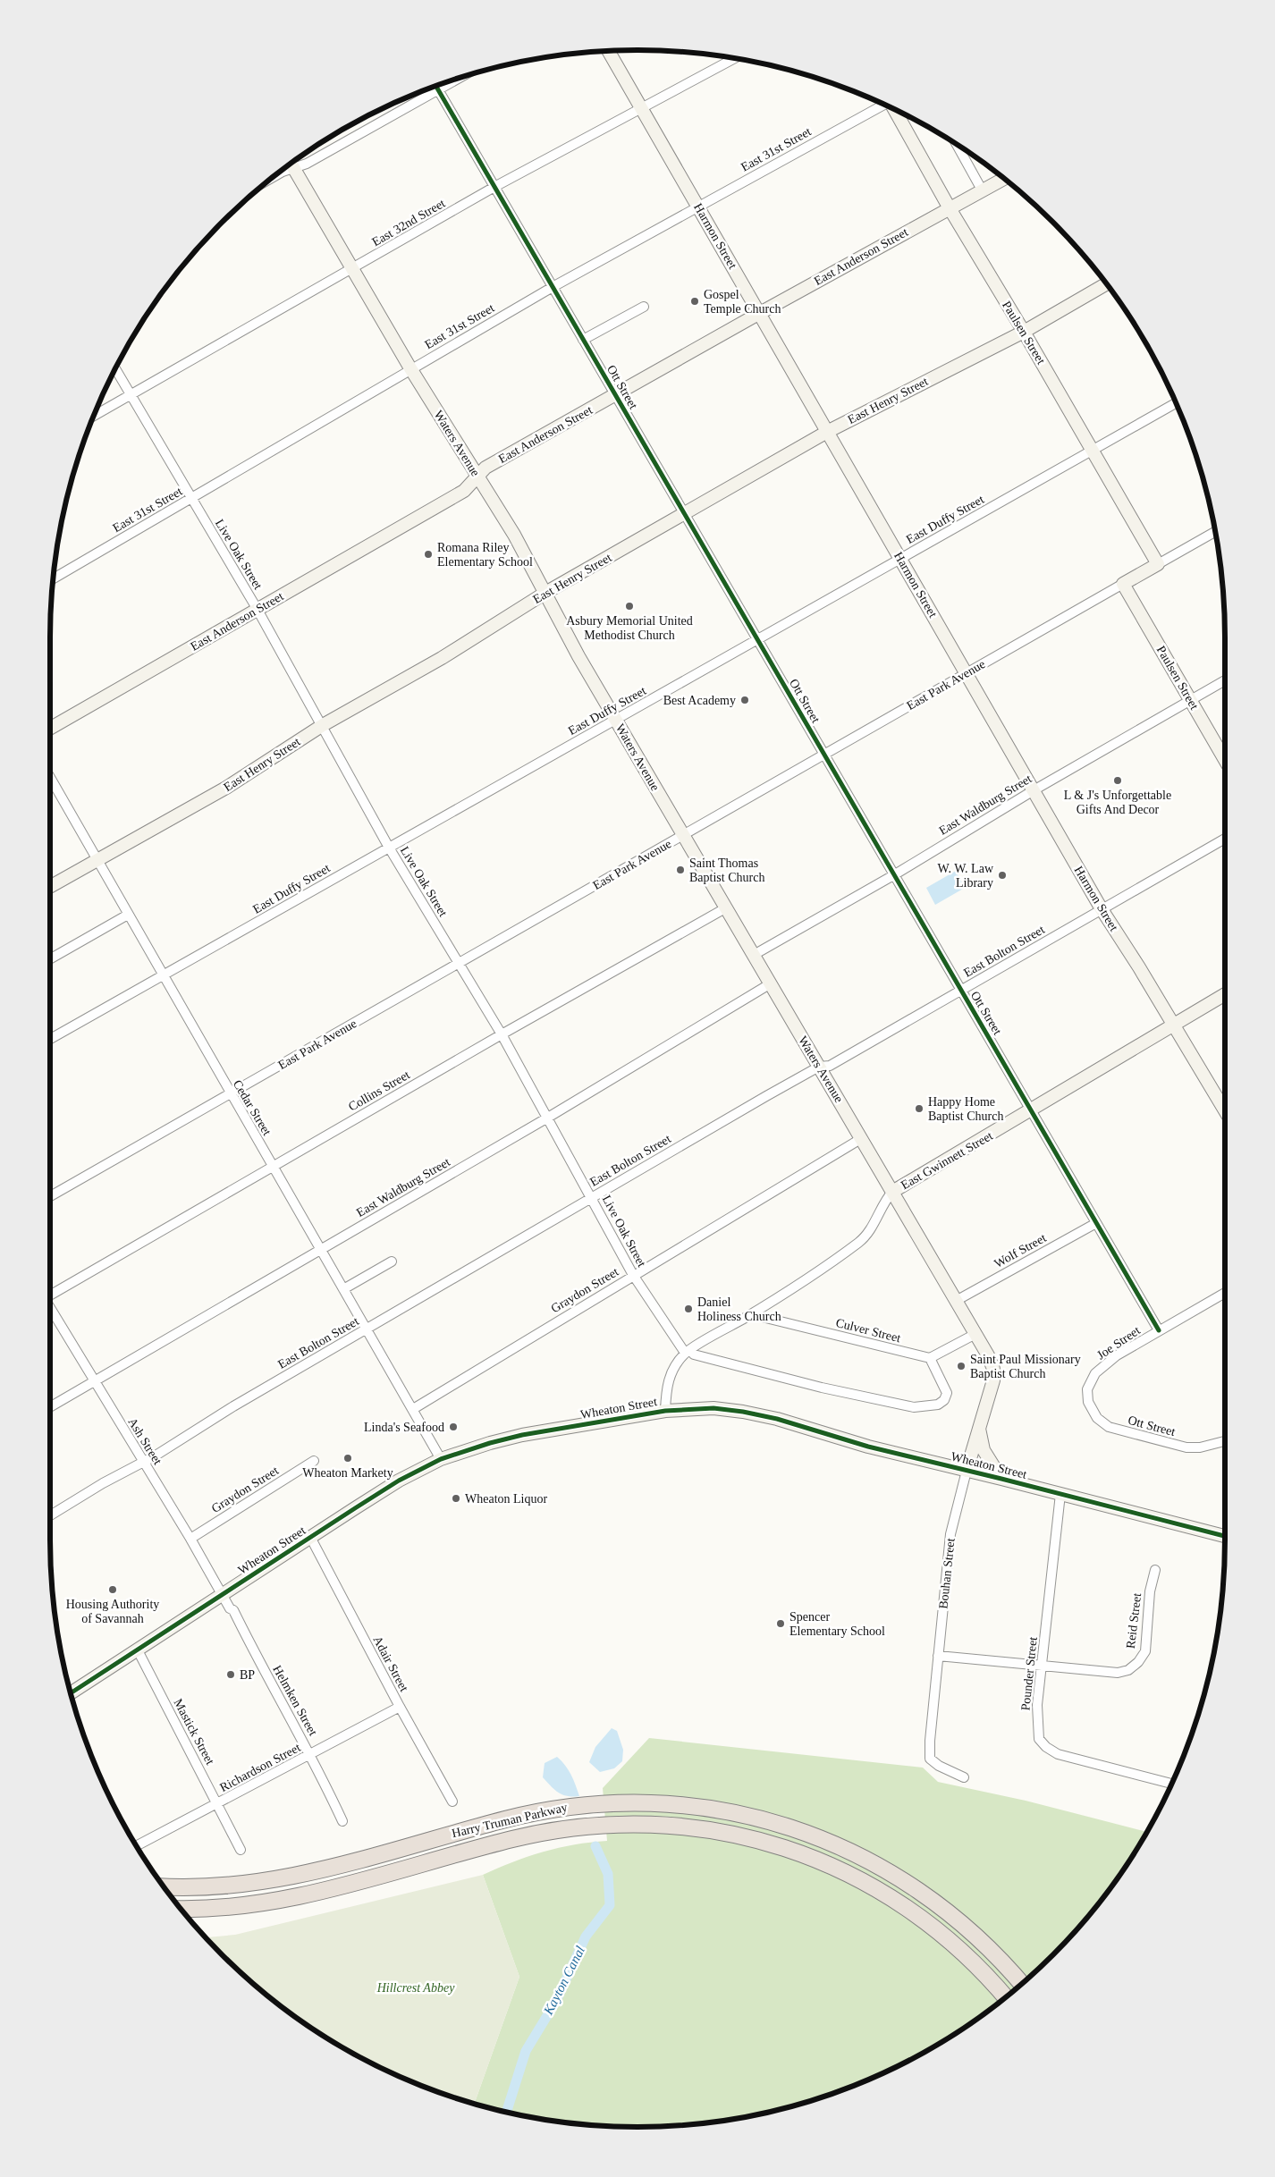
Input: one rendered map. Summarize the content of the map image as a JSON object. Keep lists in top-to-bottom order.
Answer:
{
  "streets": {
    "highway": ["Harry Truman Parkway"],
    "main road": [
      "Harmon Street",
      "East Anderson Street",
      "Paulsen Street",
      "East Henry Street",
      "Waters Avenue",
      "East Park Avenue",
      "East Gwinnett Street",
      "Wheaton Street",
      "Bouhan Street"
    ],
    "street": [
      "East 31st Street",
      "East 32nd Street",
      "Ott Street",
      "East Duffy Street",
      "Live Oak Street",
      "East Waldburg Street",
      "East Bolton Street",
      "Collins Street",
      "Cedar Street",
      "Wolf Street",
      "Graydon Street",
      "Culver Street",
      "Joe Street",
      "Ash Street",
      "Reid Street",
      "Adair Street",
      "Pounder Street",
      "Helmken Street",
      "Mastick Street",
      "Richardson Street"
    ]
  },
  "crossings": [
    ["East 31st Street", "Harmon Street"],
    ["East 31st Street", "Ott Street"],
    ["East 31st Street", "Waters Avenue"],
    ["East 31st Street", "Live Oak Street"],
    ["East 32nd Street", "Harmon Street"],
    ["East 32nd Street", "Ott Street"],
    ["East 32nd Street", "Waters Avenue"],
    ["East 32nd Street", "Live Oak Street"],
    ["Harmon Street", "East Anderson Street"],
    ["Harmon Street", "East Henry Street"],
    ["Harmon Street", "East Duffy Street"],
    ["Harmon Street", "East Park Avenue"],
    ["Harmon Street", "East Waldburg Street"],
    ["Harmon Street", "East Bolton Street"],
    ["Harmon Street", "East Gwinnett Street"],
    ["East Anderson Street", "Paulsen Street"],
    ["East Anderson Street", "Ott Street"],
    ["East Anderson Street", "Waters Avenue"],
    ["East Anderson Street", "Live Oak Street"],
    ["Paulsen Street", "East Henry Street"],
    ["Paulsen Street", "East Duffy Street"],
    ["Paulsen Street", "East Park Avenue"],
    ["Paulsen Street", "East Waldburg Street"],
    ["Ott Street", "East Henry Street"],
    ["Ott Street", "East Duffy Street"],
    ["Ott Street", "East Park Avenue"],
    ["Ott Street", "East Waldburg Street"],
    ["Ott Street", "East Bolton Street"],
    ["Ott Street", "East Gwinnett Street"],
    ["Ott Street", "Wolf Street"],
    ["Ott Street", "Joe Street"],
    ["East Henry Street", "Waters Avenue"],
    ["East Henry Street", "Live Oak Street"],
    ["East Henry Street", "Cedar Street"],
    ["Waters Avenue", "East Duffy Street"],
    ["Waters Avenue", "East Park Avenue"],
    ["Waters Avenue", "East Waldburg Street"],
    ["Waters Avenue", "East Bolton Street"],
    ["Waters Avenue", "Collins Street"],
    ["Waters Avenue", "East Gwinnett Street"],
    ["Waters Avenue", "Wolf Street"],
    ["Waters Avenue", "Graydon Street"],
    ["Waters Avenue", "Bouhan Street"],
    ["East Duffy Street", "Live Oak Street"],
    ["East Duffy Street", "Cedar Street"],
    ["Live Oak Street", "East Park Avenue"],
    ["Live Oak Street", "East Waldburg Street"],
    ["Live Oak Street", "East Bolton Street"],
    ["Live Oak Street", "Collins Street"],
    ["Live Oak Street", "East Gwinnett Street"],
    ["Live Oak Street", "Graydon Street"],
    ["East Park Avenue", "Cedar Street"],
    ["East Waldburg Street", "Cedar Street"],
    ["East Waldburg Street", "Ash Street"],
    ["East Bolton Street", "Cedar Street"],
    ["East Bolton Street", "Ash Street"],
    ["Collins Street", "Cedar Street"],
    ["Cedar Street", "Graydon Street"],
    ["Cedar Street", "Wheaton Street"],
    ["East Gwinnett Street", "Culver Street"],
    ["Graydon Street", "Ash Street"],
    ["Wheaton Street", "Ash Street"],
    ["Wheaton Street", "Bouhan Street"],
    ["Wheaton Street", "Adair Street"],
    ["Wheaton Street", "Pounder Street"],
    ["Wheaton Street", "Helmken Street"],
    ["Wheaton Street", "Mastick Street"],
    ["Ash Street", "Helmken Street"],
    ["Reid Street", "Pounder Street"],
    ["Adair Street", "Richardson Street"],
    ["Helmken Street", "Richardson Street"],
    ["Mastick Street", "Richardson Street"]
  ],
  "water": ["Kayton Canal"],
  "parks": ["Hillcrest Abbey"],
  "places": [
    "Gospel Temple Church",
    "Romana Riley Elementary School",
    "Asbury Memorial United Methodist Church",
    "Best Academy",
    "L & J's Unforgettable Gifts And Decor",
    "Saint Thomas Baptist Church",
    "W. W. Law Library",
    "Happy Home Baptist Church",
    "Daniel Holiness Church",
    "Saint Paul Missionary Baptist Church",
    "Linda's Seafood",
    "Wheaton Markety",
    "Wheaton Liquor",
    "Housing Authority of Savannah",
    "Spencer Elementary School",
    "BP"
  ]
}
